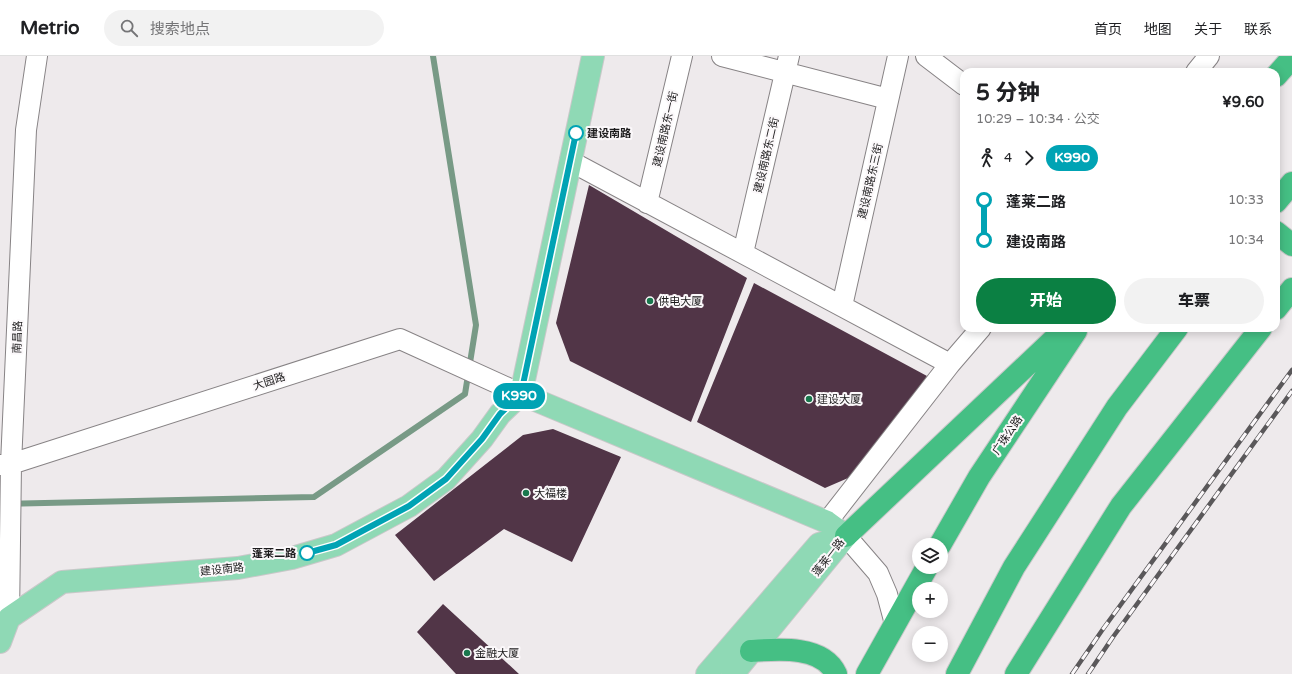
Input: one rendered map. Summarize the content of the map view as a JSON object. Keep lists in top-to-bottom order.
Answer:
{
  "streets": {
    "highway": ["广珠公路"],
    "main road": ["蓬莱一路", "建设南路"],
    "street": [
      "建设南路东一街",
      "建设南路东二街",
      "建设南路东三街",
      "南昌路",
      "大园路"
    ]
  },
  "crossings": [
    ["南昌路", "大园路"],
    ["南昌路", "建设南路"],
    ["大园路", "建设南路"]
  ],
  "places": [
    "建设南路",
    "供电大厦",
    "建设大厦",
    "大福楼",
    "蓬莱二路",
    "金融大厦"
  ],
  "lines": ["bus line K990"],
  "page": {
    "header": "Metrio",
    "search": "搜索地点",
    "nav": [
      "首页",
      "地图",
      "关于",
      "联系"
    ],
    "on_map": "K990",
    "heading": ["5 分钟", "10:29 – 10:34 · 公交", "¥9.60"],
    "legs": ["4", "K990"],
    "list": [
      {
        "name": "蓬莱二路",
        "value": "10:33"
      },
      {
        "name": "建设南路",
        "value": "10:34"
      }
    ],
    "buttons": ["开始", "车票"],
    "map_buttons": ["+", "−"]
  }
}
